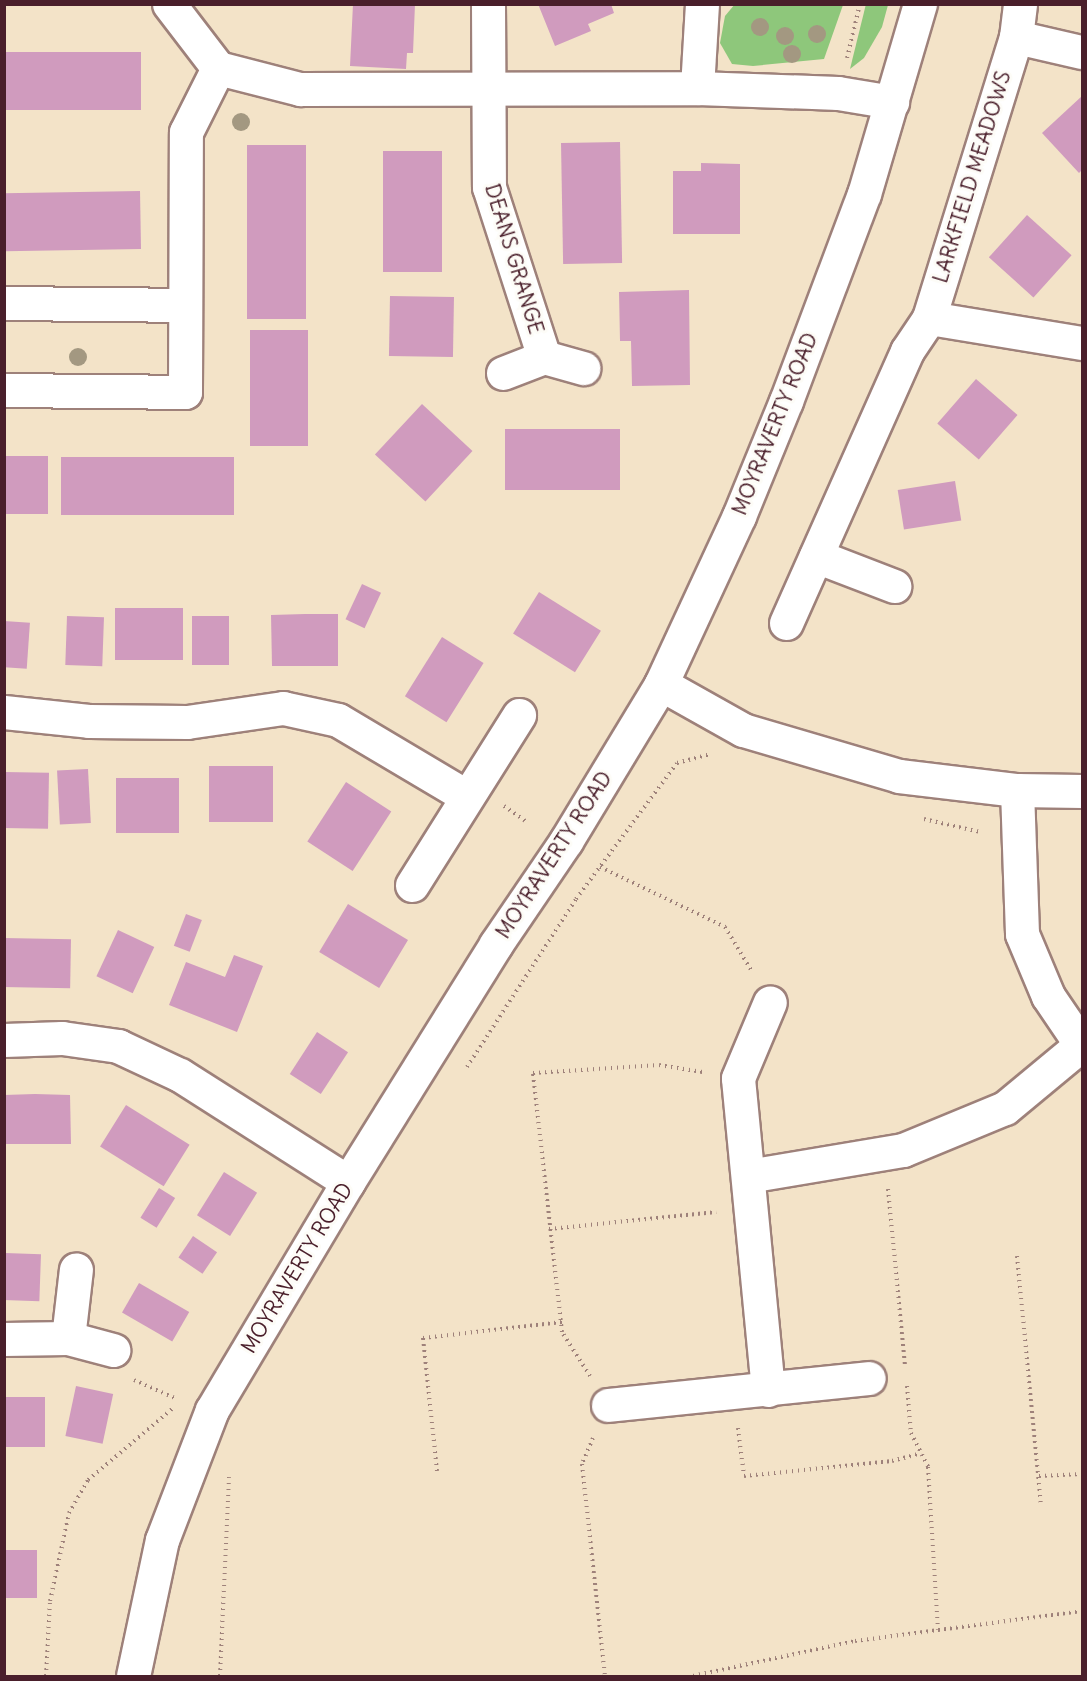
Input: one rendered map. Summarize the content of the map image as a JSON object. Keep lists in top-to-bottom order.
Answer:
{
  "streets": {
    "street": ["LARKFIELD MEADOWS", "DEANS GRANGE", "MOYRAVERTY ROAD"]
  }
}
